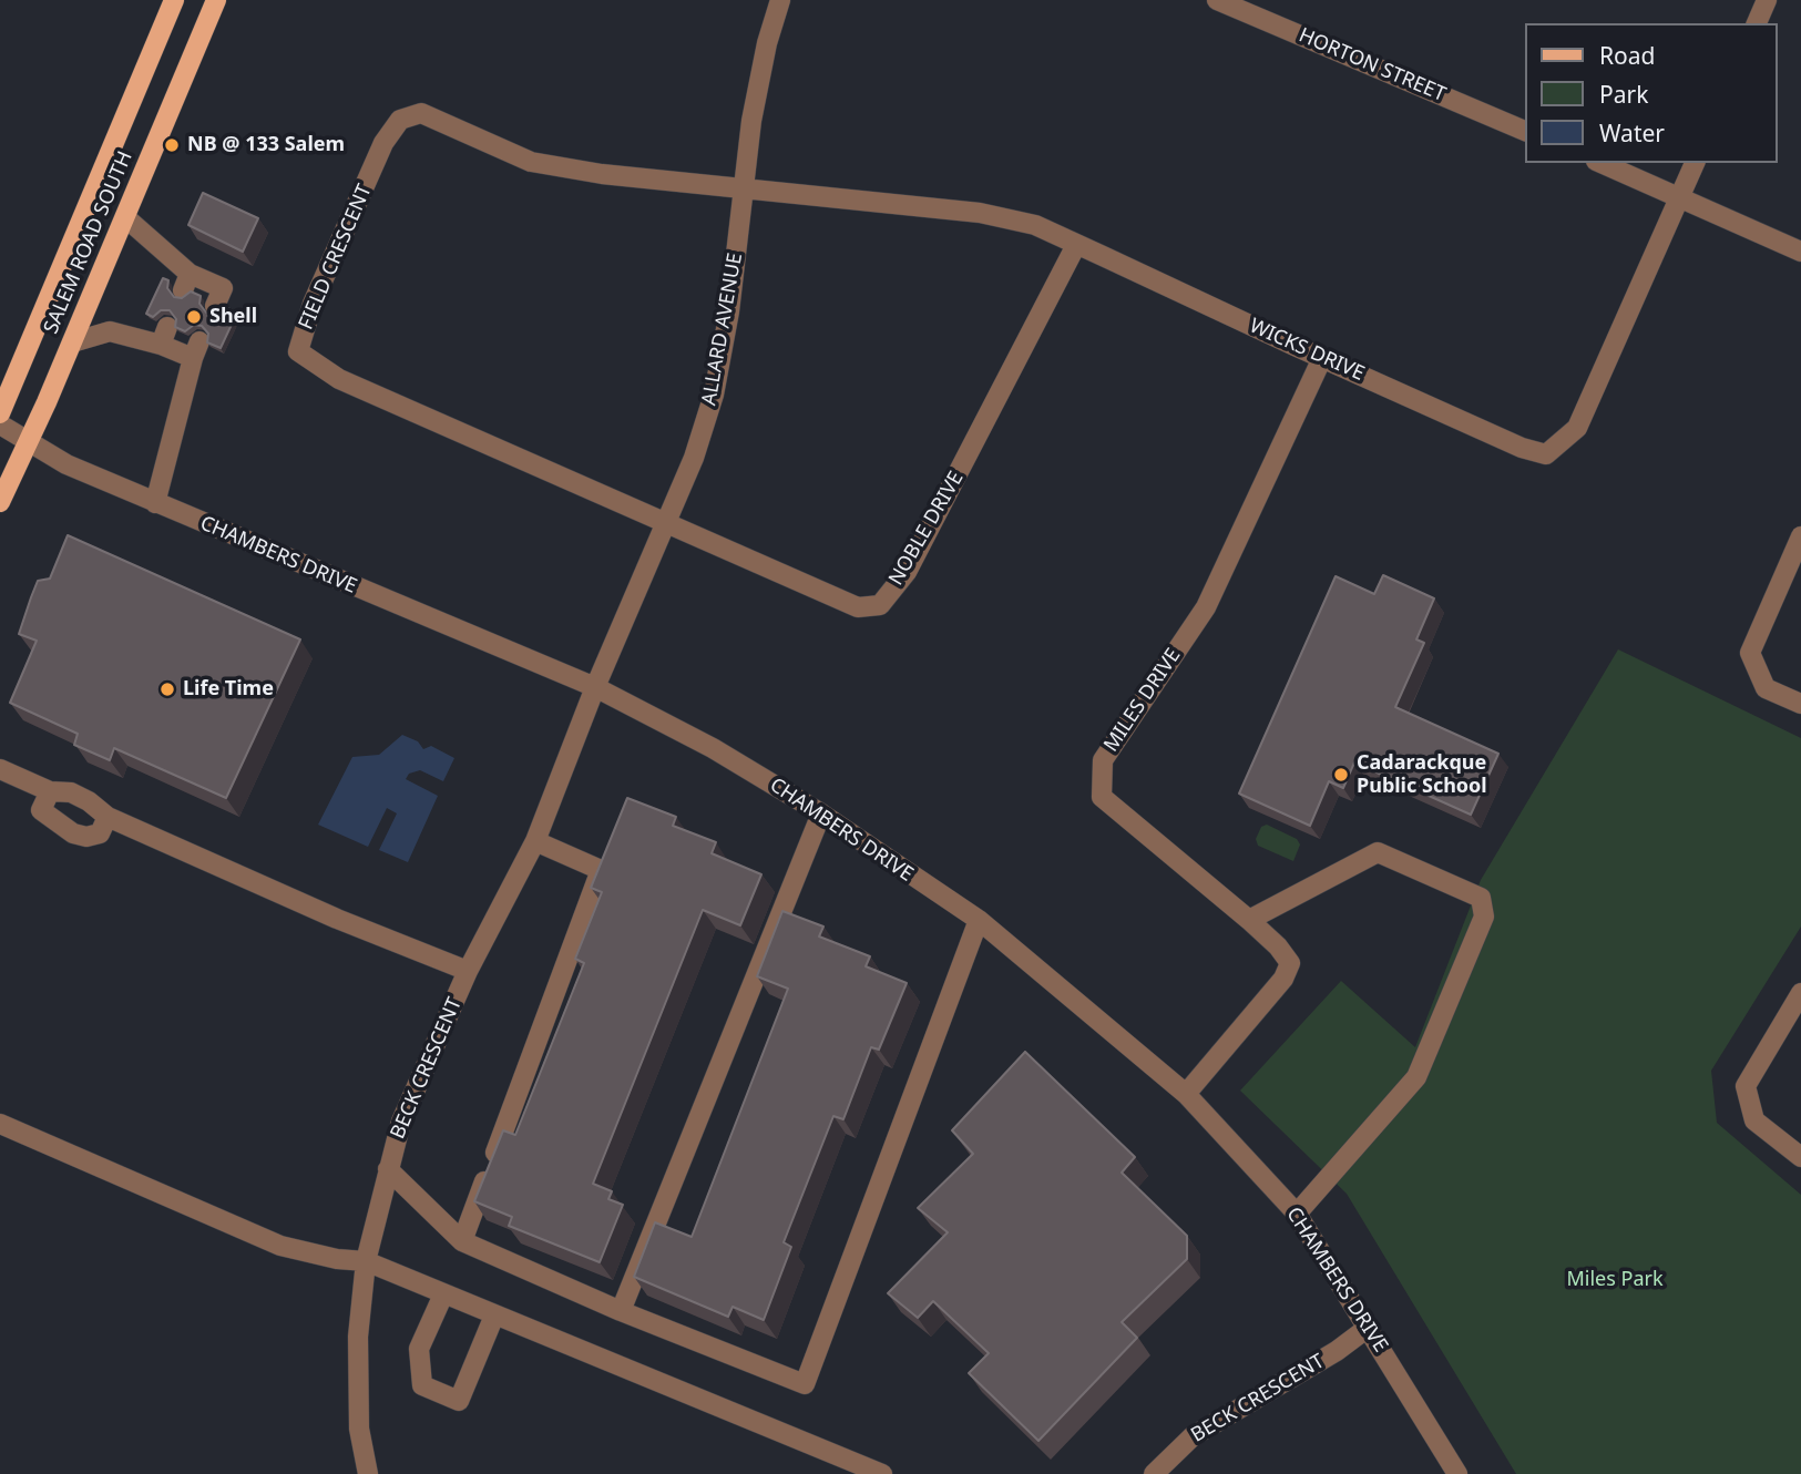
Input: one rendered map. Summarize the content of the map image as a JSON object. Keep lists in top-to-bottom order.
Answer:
{
  "streets": {
    "main road": ["SALEM ROAD SOUTH"],
    "street": [
      "HORTON STREET",
      "FIELD CRESCENT",
      "ALLARD AVENUE",
      "WICKS DRIVE",
      "NOBLE DRIVE",
      "CHAMBERS DRIVE",
      "MILES DRIVE",
      "BECK CRESCENT"
    ]
  },
  "crossings": [
    ["SALEM ROAD SOUTH", "CHAMBERS DRIVE"],
    ["FIELD CRESCENT", "ALLARD AVENUE"],
    ["FIELD CRESCENT", "WICKS DRIVE"],
    ["FIELD CRESCENT", "NOBLE DRIVE"],
    ["ALLARD AVENUE", "WICKS DRIVE"],
    ["ALLARD AVENUE", "NOBLE DRIVE"],
    ["ALLARD AVENUE", "CHAMBERS DRIVE"],
    ["ALLARD AVENUE", "BECK CRESCENT"],
    ["WICKS DRIVE", "NOBLE DRIVE"],
    ["WICKS DRIVE", "MILES DRIVE"],
    ["CHAMBERS DRIVE", "MILES DRIVE"],
    ["CHAMBERS DRIVE", "BECK CRESCENT"]
  ],
  "parks": ["Miles Park"],
  "places": [
    "NB @ 133 Salem",
    "Shell",
    "Life Time",
    "Cadarackque Public School"
  ],
  "legend": ["Road", "Park", "Water"]
}
